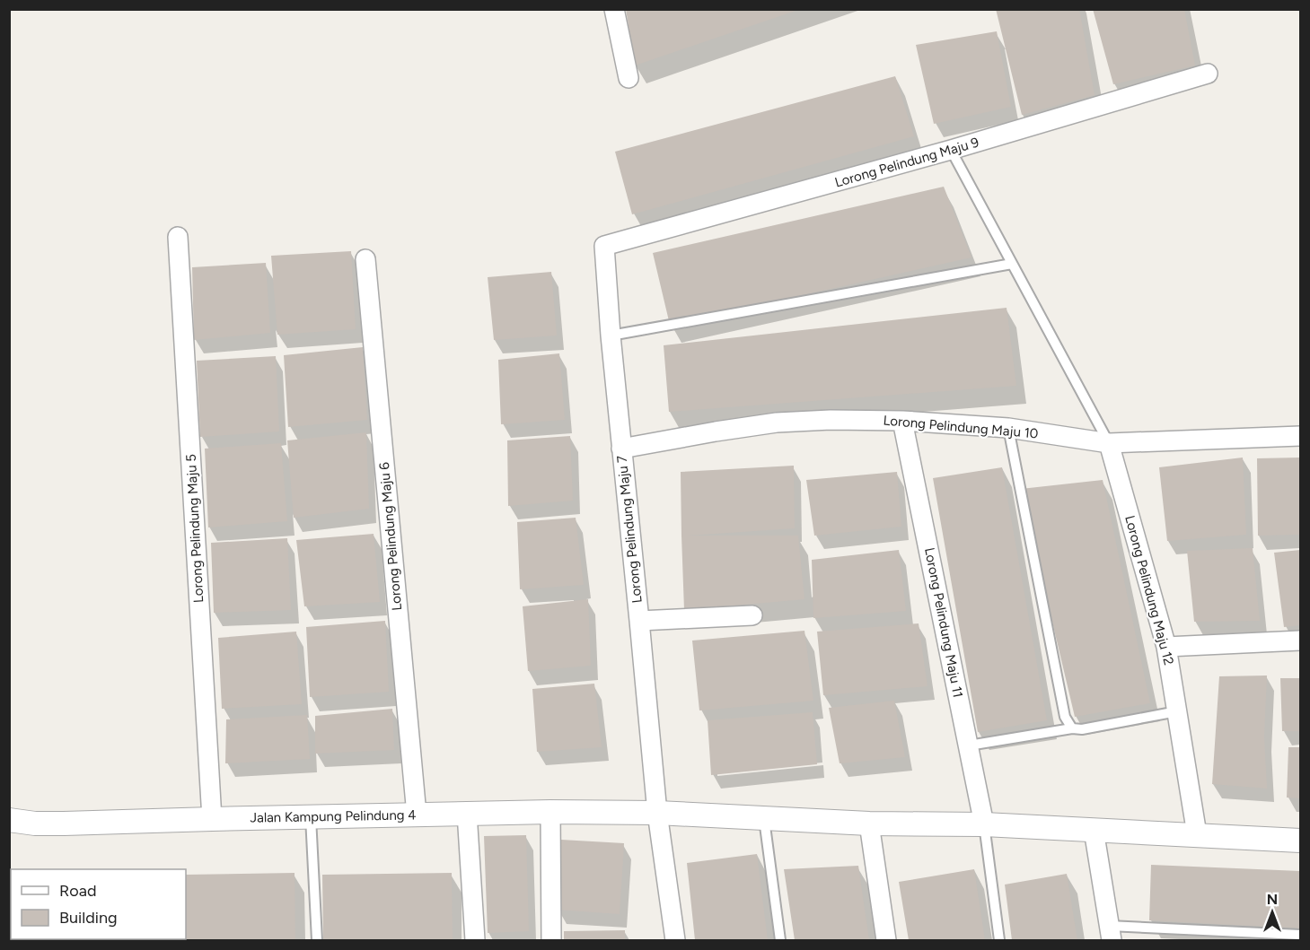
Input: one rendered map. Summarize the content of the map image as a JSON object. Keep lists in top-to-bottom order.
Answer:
{
  "streets": {
    "street": [
      "Lorong Pelindung Maju 9",
      "Lorong Pelindung Maju 10",
      "Lorong Pelindung Maju 5",
      "Lorong Pelindung Maju 7",
      "Lorong Pelindung Maju 6",
      "Lorong Pelindung Maju 12",
      "Lorong Pelindung Maju 11",
      "Jalan Kampung Pelindung 4"
    ]
  },
  "crossings": [
    ["Lorong Pelindung Maju 9", "Lorong Pelindung Maju 7"],
    ["Lorong Pelindung Maju 10", "Lorong Pelindung Maju 7"],
    ["Lorong Pelindung Maju 10", "Lorong Pelindung Maju 12"],
    ["Lorong Pelindung Maju 10", "Lorong Pelindung Maju 11"],
    ["Lorong Pelindung Maju 5", "Jalan Kampung Pelindung 4"],
    ["Lorong Pelindung Maju 7", "Jalan Kampung Pelindung 4"],
    ["Lorong Pelindung Maju 6", "Jalan Kampung Pelindung 4"],
    ["Lorong Pelindung Maju 12", "Jalan Kampung Pelindung 4"],
    ["Lorong Pelindung Maju 11", "Jalan Kampung Pelindung 4"]
  ],
  "legend": ["Road", "Building"],
  "north": "top"
}
